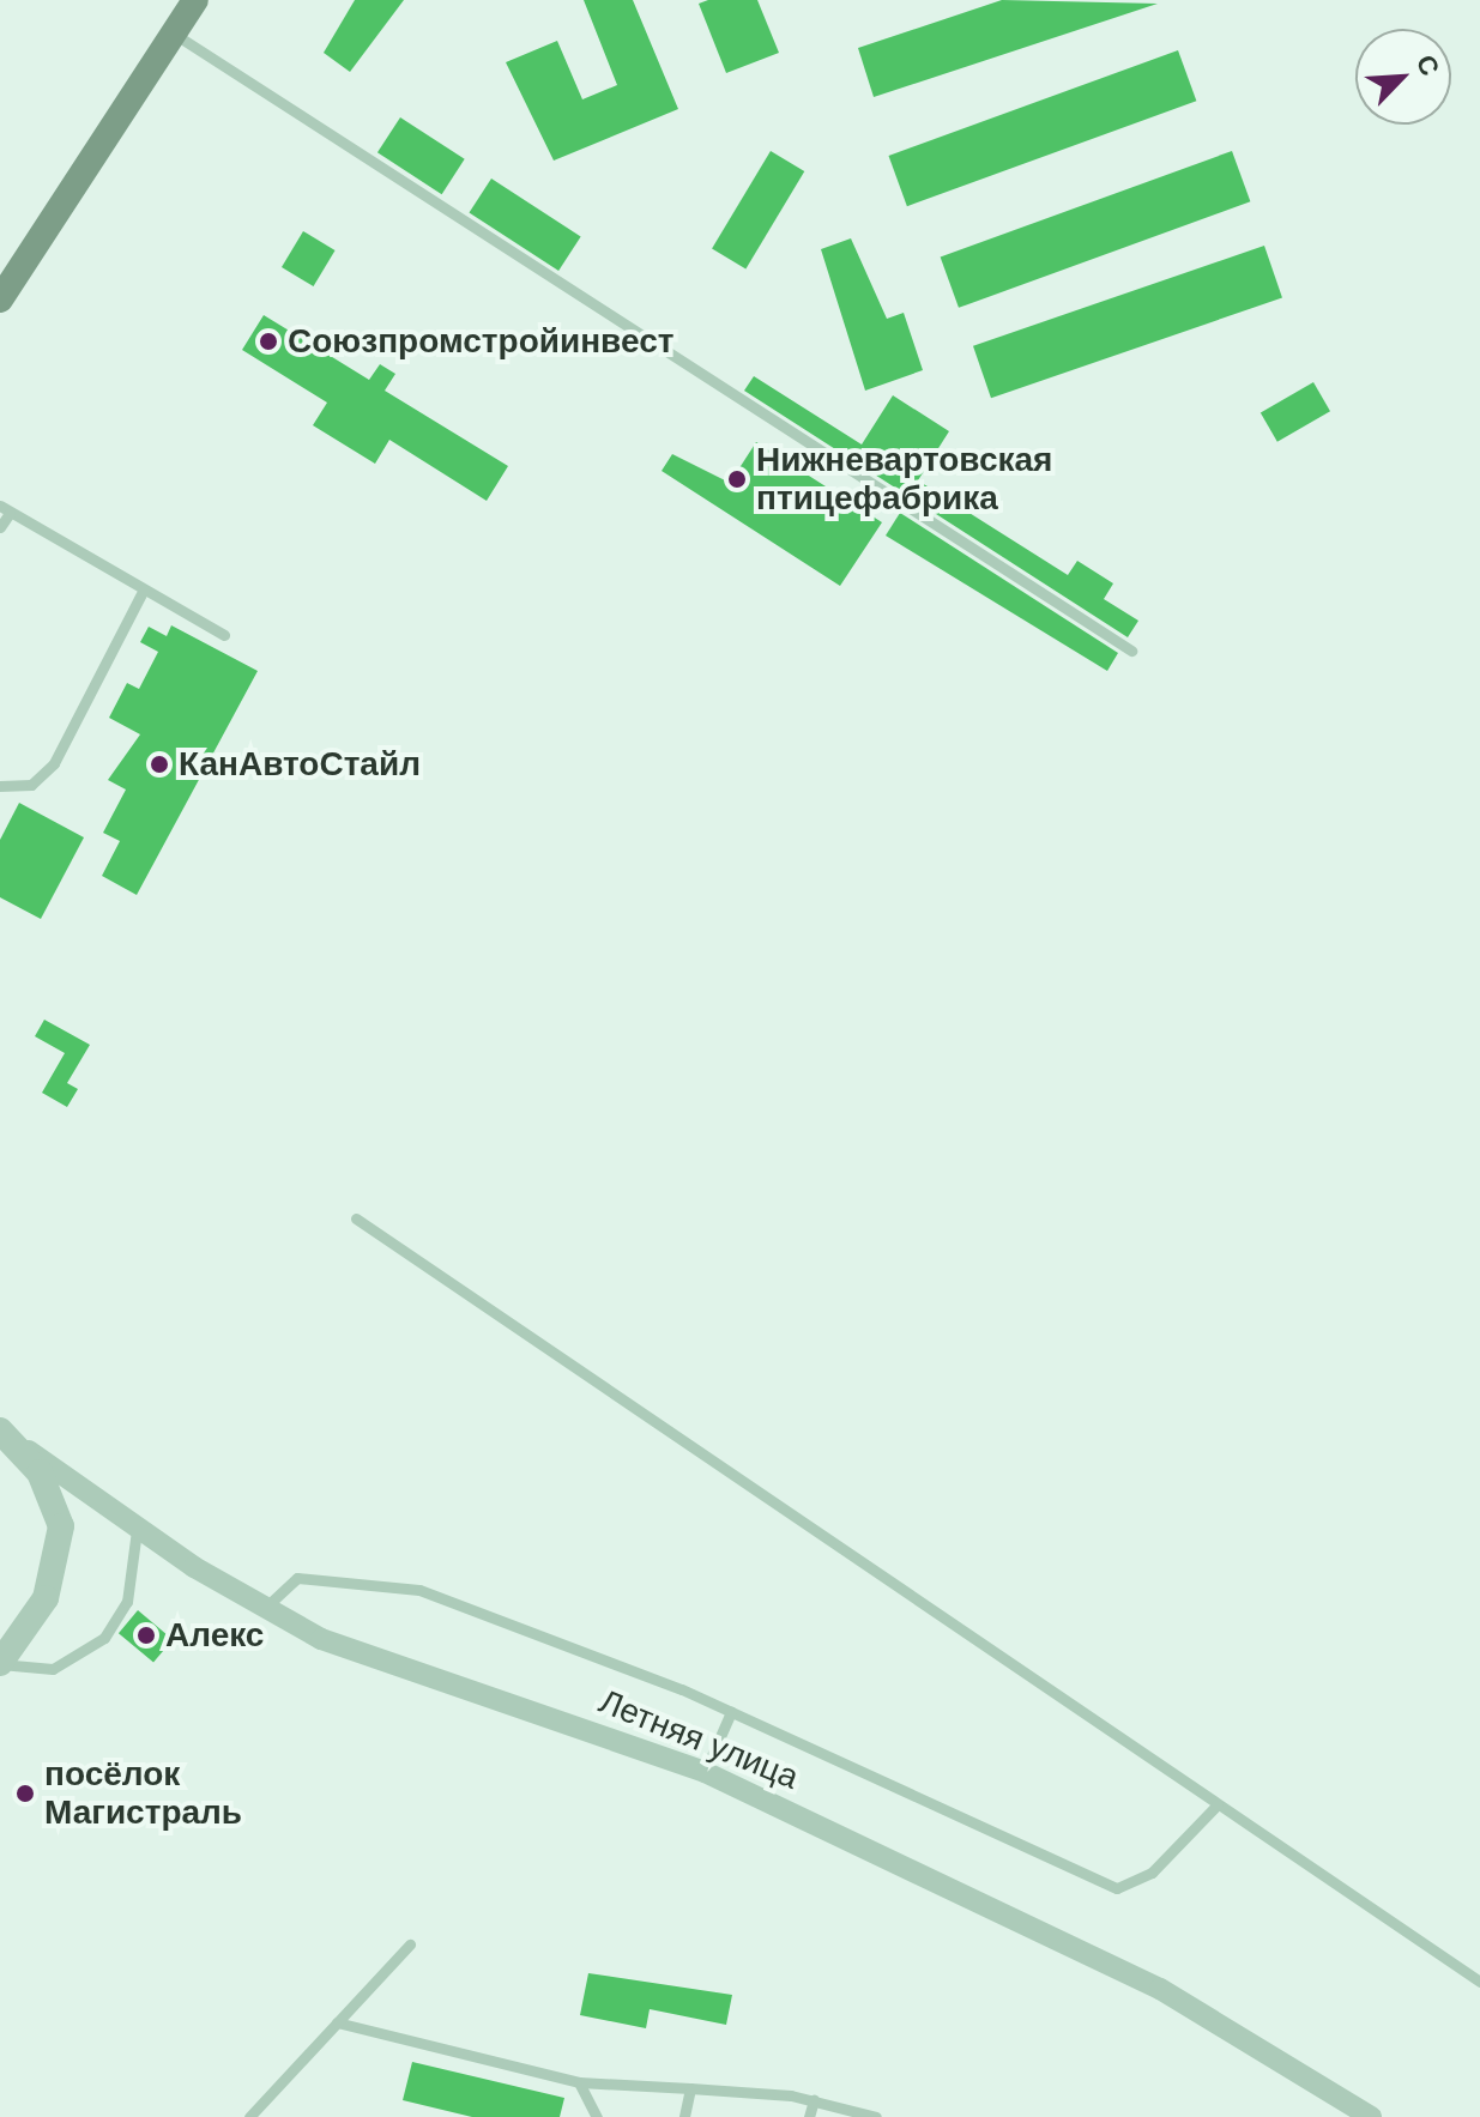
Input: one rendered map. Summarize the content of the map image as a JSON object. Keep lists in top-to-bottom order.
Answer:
{
  "streets": {
    "street": ["Летняя улица"]
  },
  "places": [
    "Союзпромстройинвест",
    "Нижневартовская птицефабрика",
    "КанАвтоСтайл",
    "Алекс",
    "посёлок Магистраль"
  ],
  "north": "top right"
}
